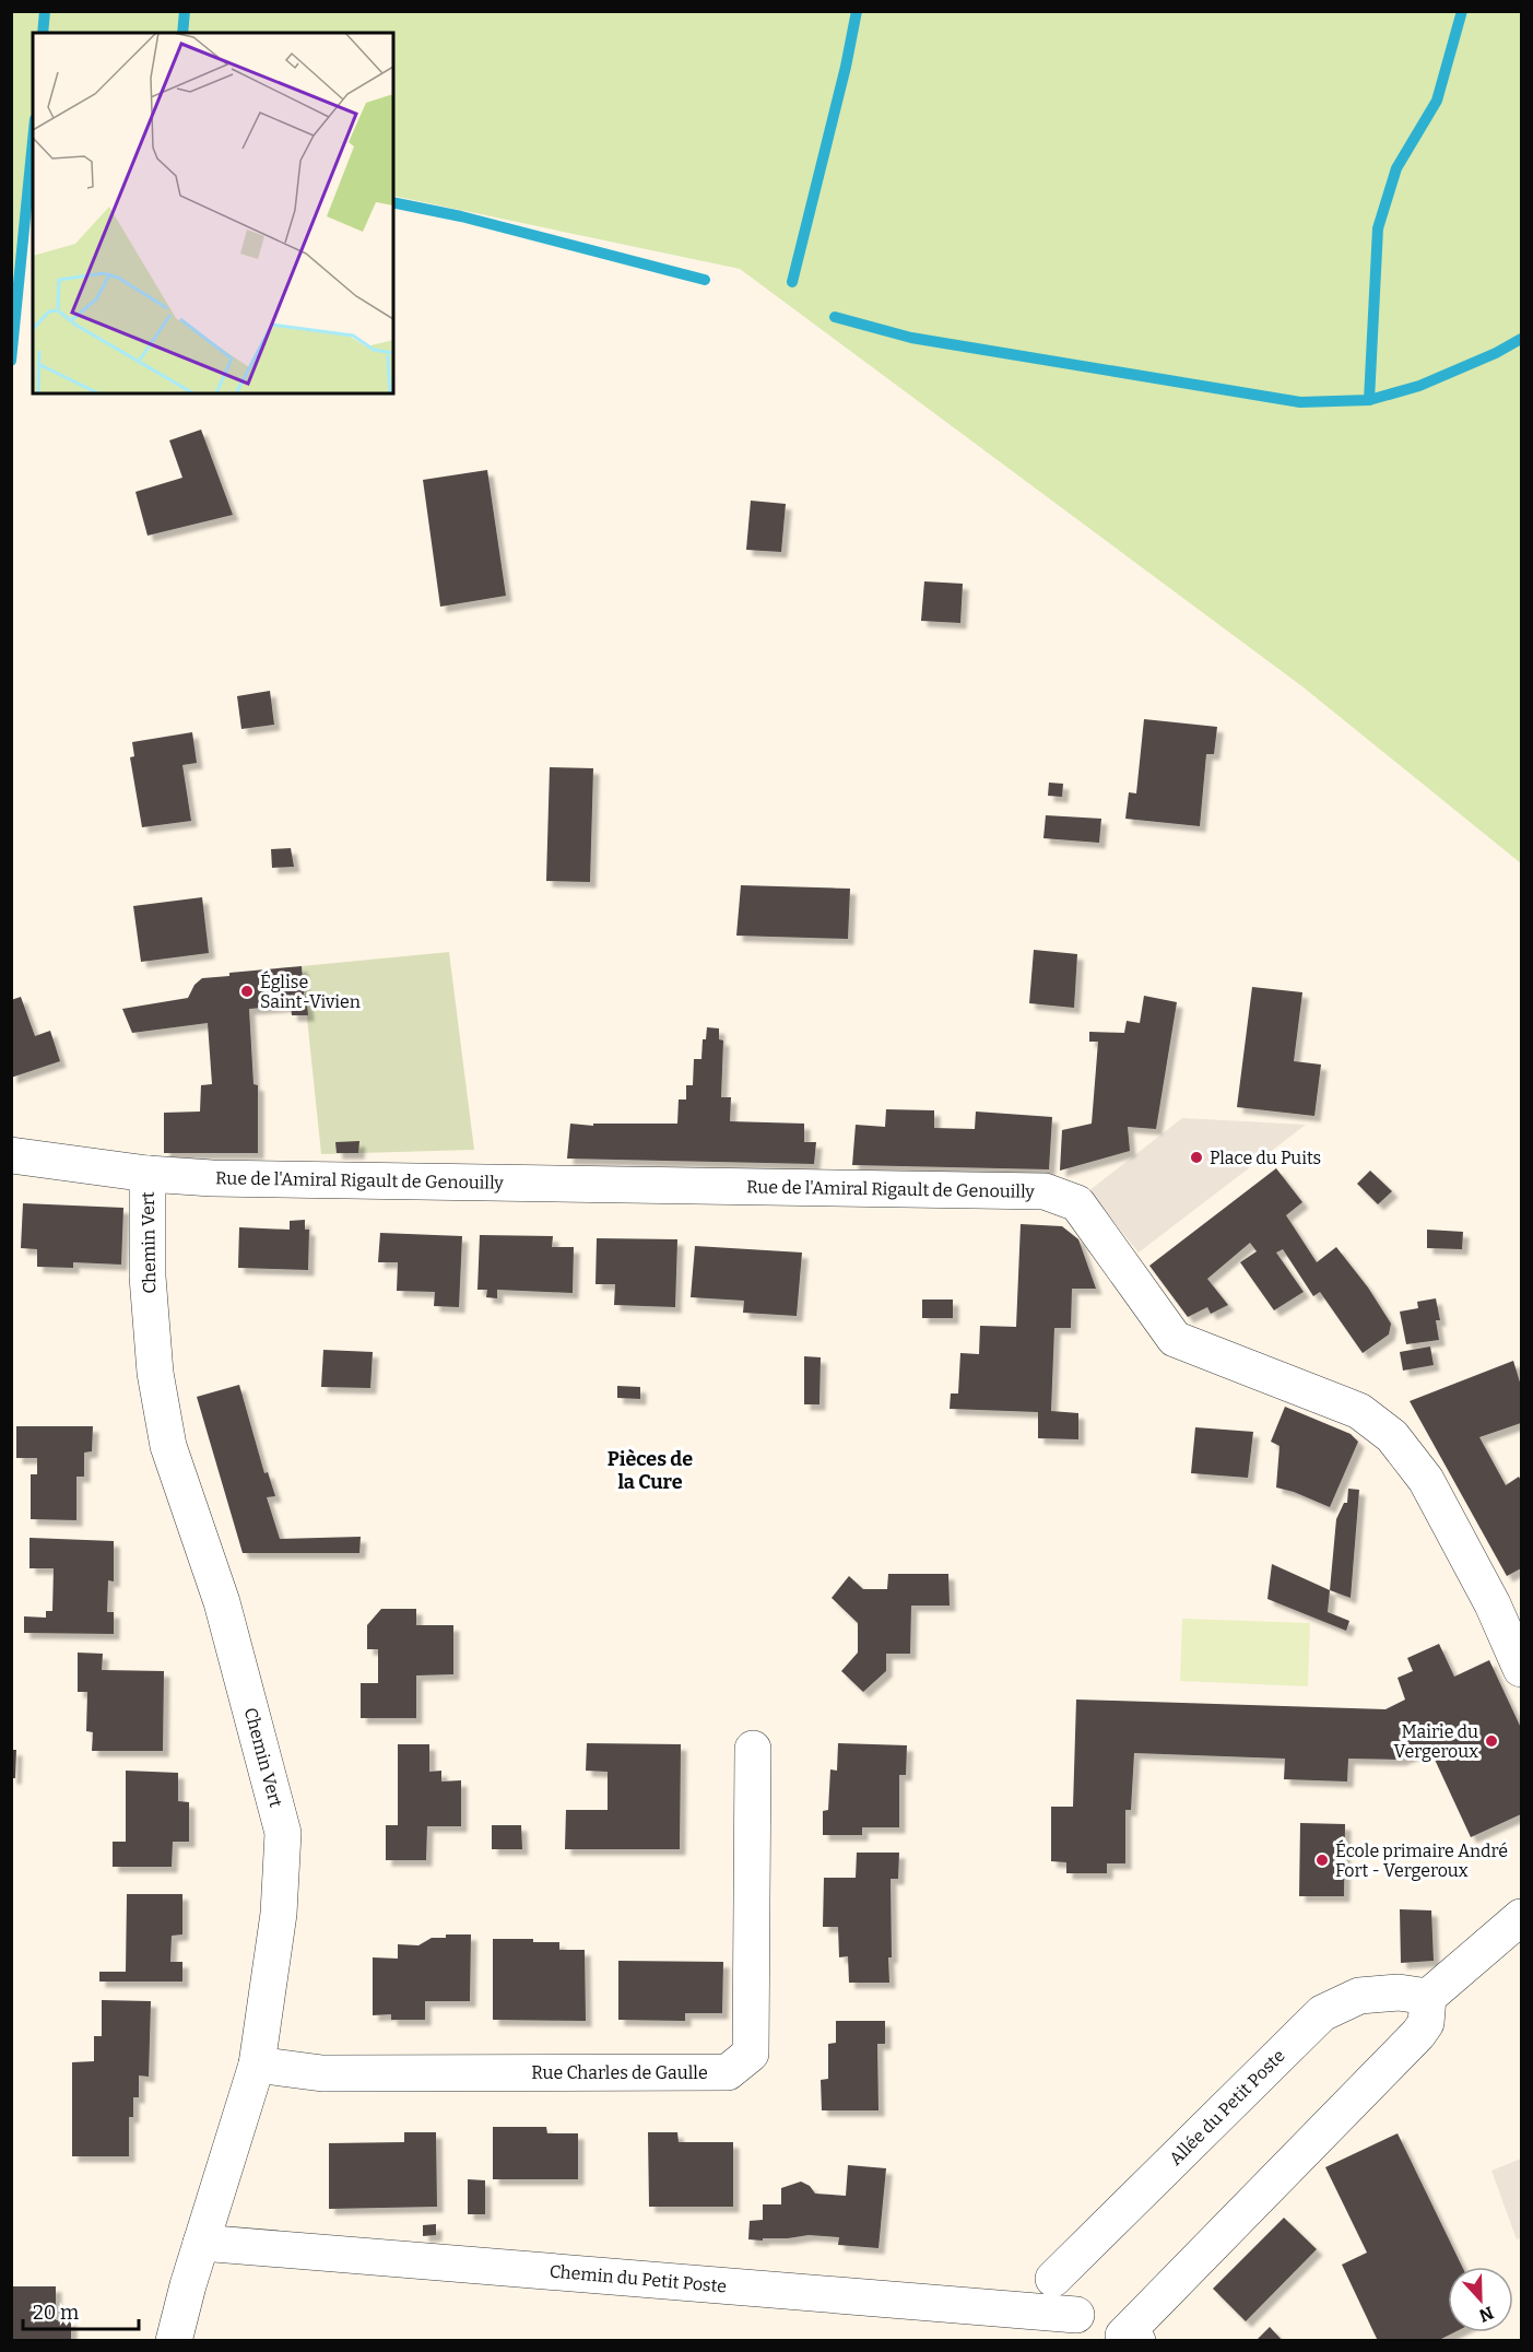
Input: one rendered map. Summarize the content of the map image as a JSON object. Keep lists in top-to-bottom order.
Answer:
{
  "streets": {
    "street": [
      "Rue de l'Amiral Rigault de Genouilly",
      "Chemin Vert",
      "Rue Charles de Gaulle",
      "Allée du Petit Poste",
      "Chemin du Petit Poste"
    ]
  },
  "crossings": [
    ["Rue de l'Amiral Rigault de Genouilly", "Chemin Vert"],
    ["Chemin Vert", "Rue Charles de Gaulle"],
    ["Chemin Vert", "Chemin du Petit Poste"]
  ],
  "districts": ["Pièces de la Cure"],
  "places": [
    "Église Saint-Vivien",
    "Place du Puits",
    "Mairie du Vergeroux",
    "École primaire André Fort - Vergeroux"
  ],
  "scale_bar": "20 m",
  "north": "bottom"
}
